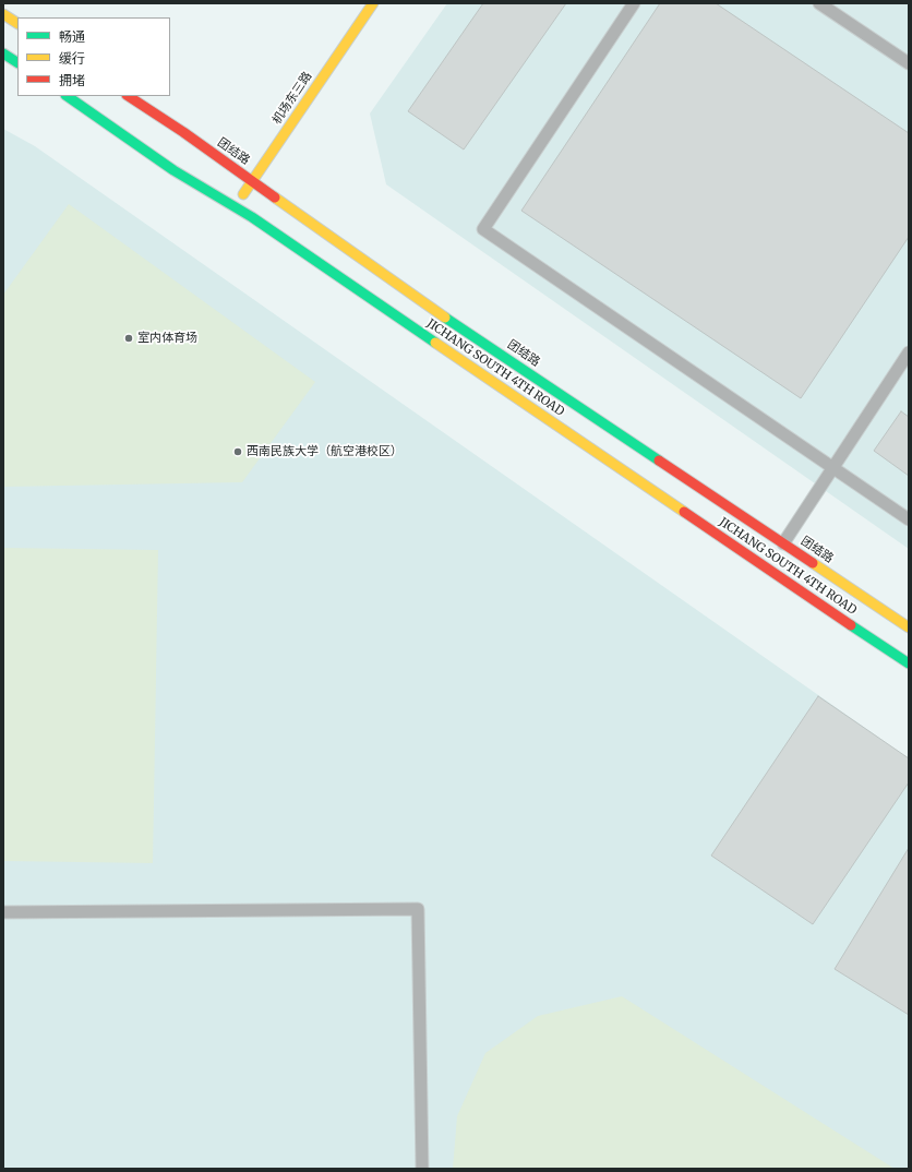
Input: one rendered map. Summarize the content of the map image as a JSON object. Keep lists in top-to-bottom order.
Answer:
{
  "streets": {
    "main road": ["机场东三路", "团结路", "JICHANG SOUTH 4TH ROAD"]
  },
  "crossings": [
    ["机场东三路", "团结路"],
    ["机场东三路", "JICHANG SOUTH 4TH ROAD"]
  ],
  "places": ["室内体育场", "西南民族大学（航空港校区）"],
  "legend": ["畅通", "缓行", "拥堵"]
}
